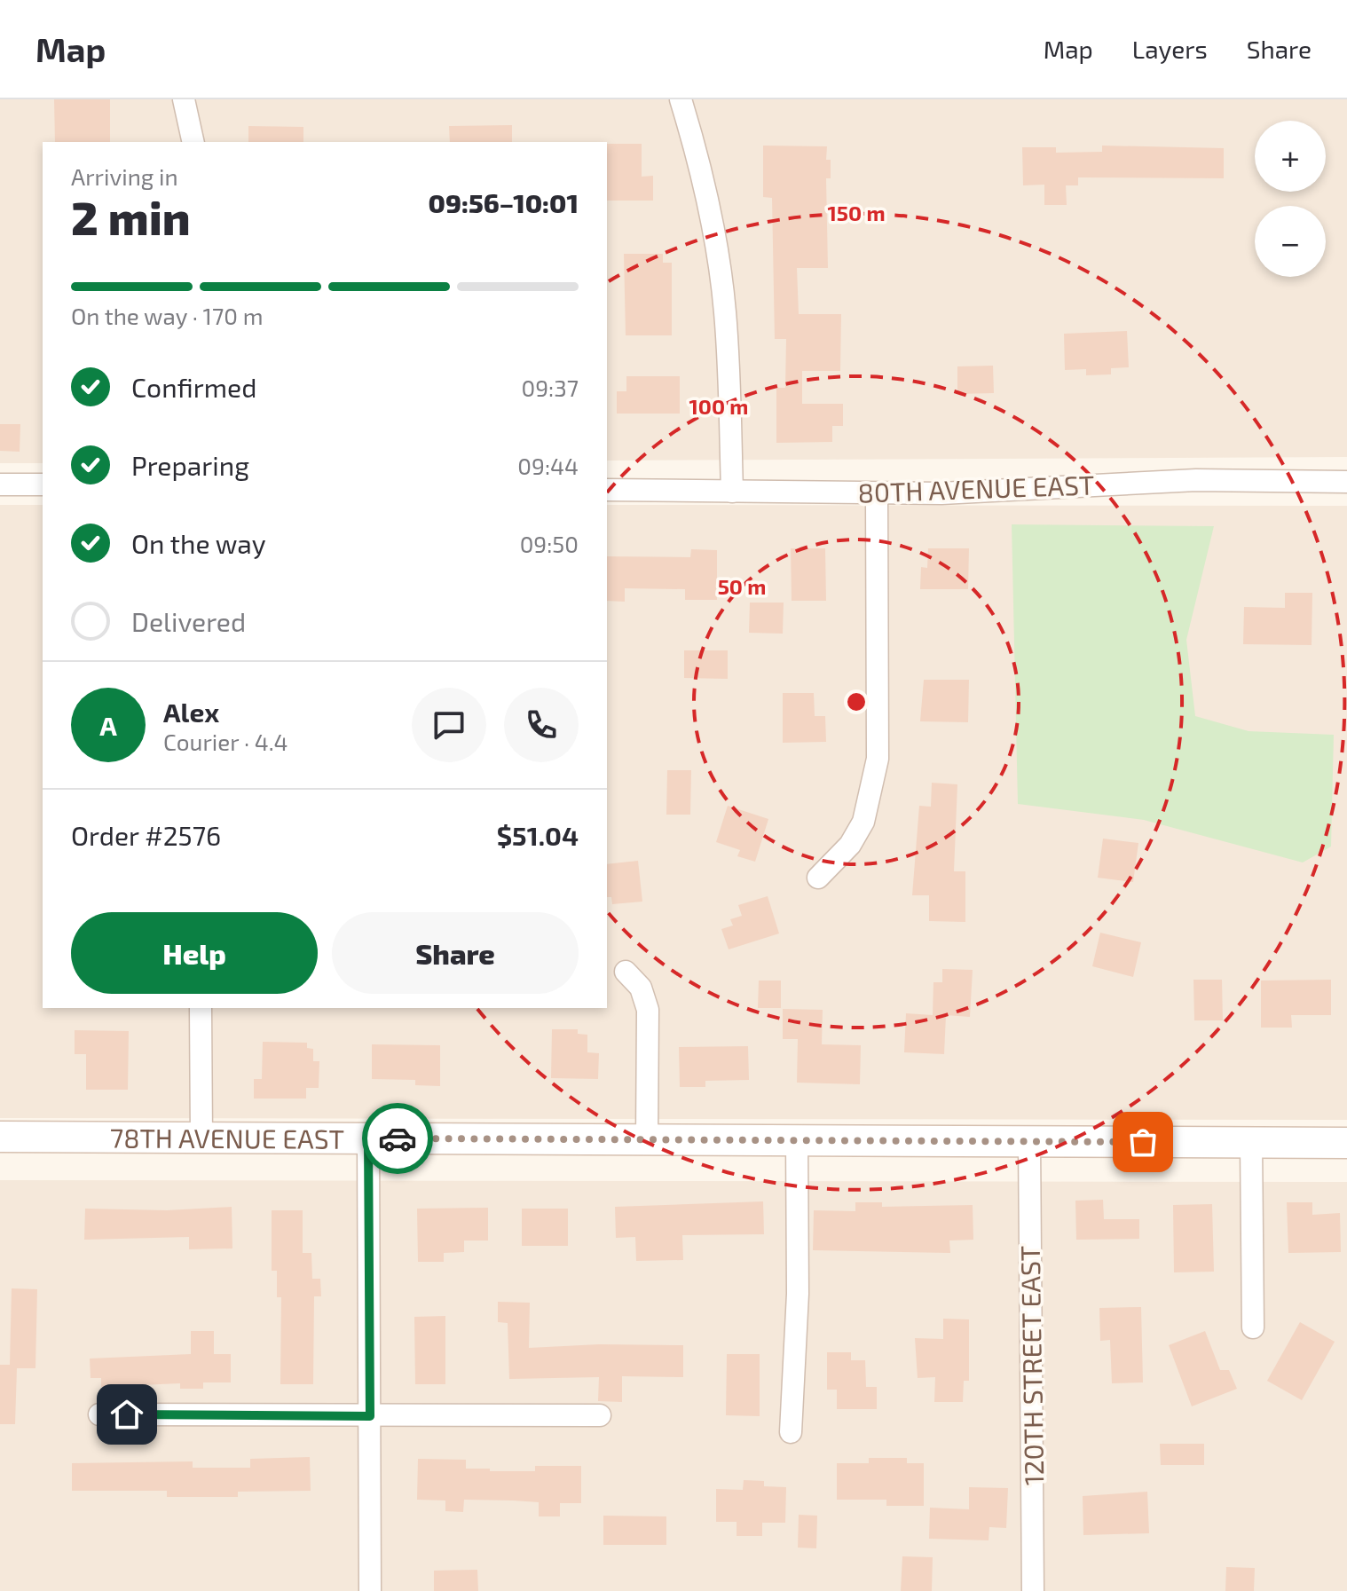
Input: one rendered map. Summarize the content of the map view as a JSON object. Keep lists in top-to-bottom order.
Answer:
{
  "streets": {
    "street": ["80TH AVENUE EAST", "78TH AVENUE EAST", "120TH STREET EAST"]
  },
  "crossings": [
    ["78TH AVENUE EAST", "120TH STREET EAST"]
  ],
  "page": {
    "header": "Map",
    "nav": ["Map", "Layers", "Share"],
    "map_buttons": ["+", "−"],
    "heading": ["2 min", "Arriving in", "09:56–10:01"],
    "panel": [
      "Alex",
      "Courier · 4.4",
      "Order #2576",
      "$51.04"
    ],
    "bar": "On the way · 170 m",
    "list": [
      ["Confirmed", "09:37"],
      ["Preparing", "09:44"],
      ["On the way", "09:50"],
      "Delivered"
    ],
    "round": "A",
    "buttons": ["Help", "Share"]
  },
  "rings": ["150 m", "100 m", "50 m"]
}
